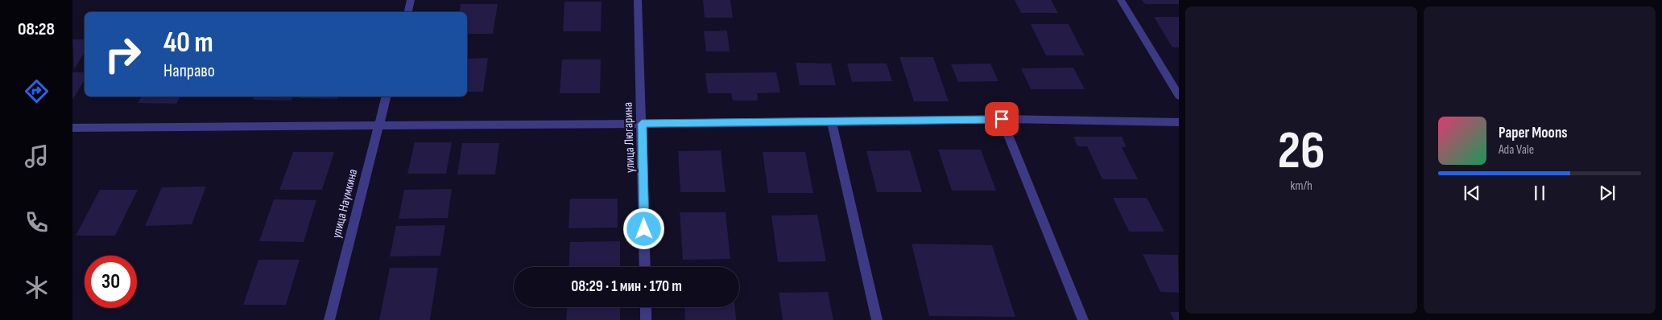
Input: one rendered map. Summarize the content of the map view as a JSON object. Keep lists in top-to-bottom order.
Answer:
{
  "streets": {
    "street": ["улица Люгарина", "улица Наумкина"]
  },
  "page": {
    "tabs": "08:28",
    "tile": ["26", "km/h"],
    "turn": ["40 m", "Направо"],
    "song": ["Paper Moons", "Ada Vale"],
    "limit": "30",
    "trip": "08:29 · 1 мин · 170 m"
  }
}
